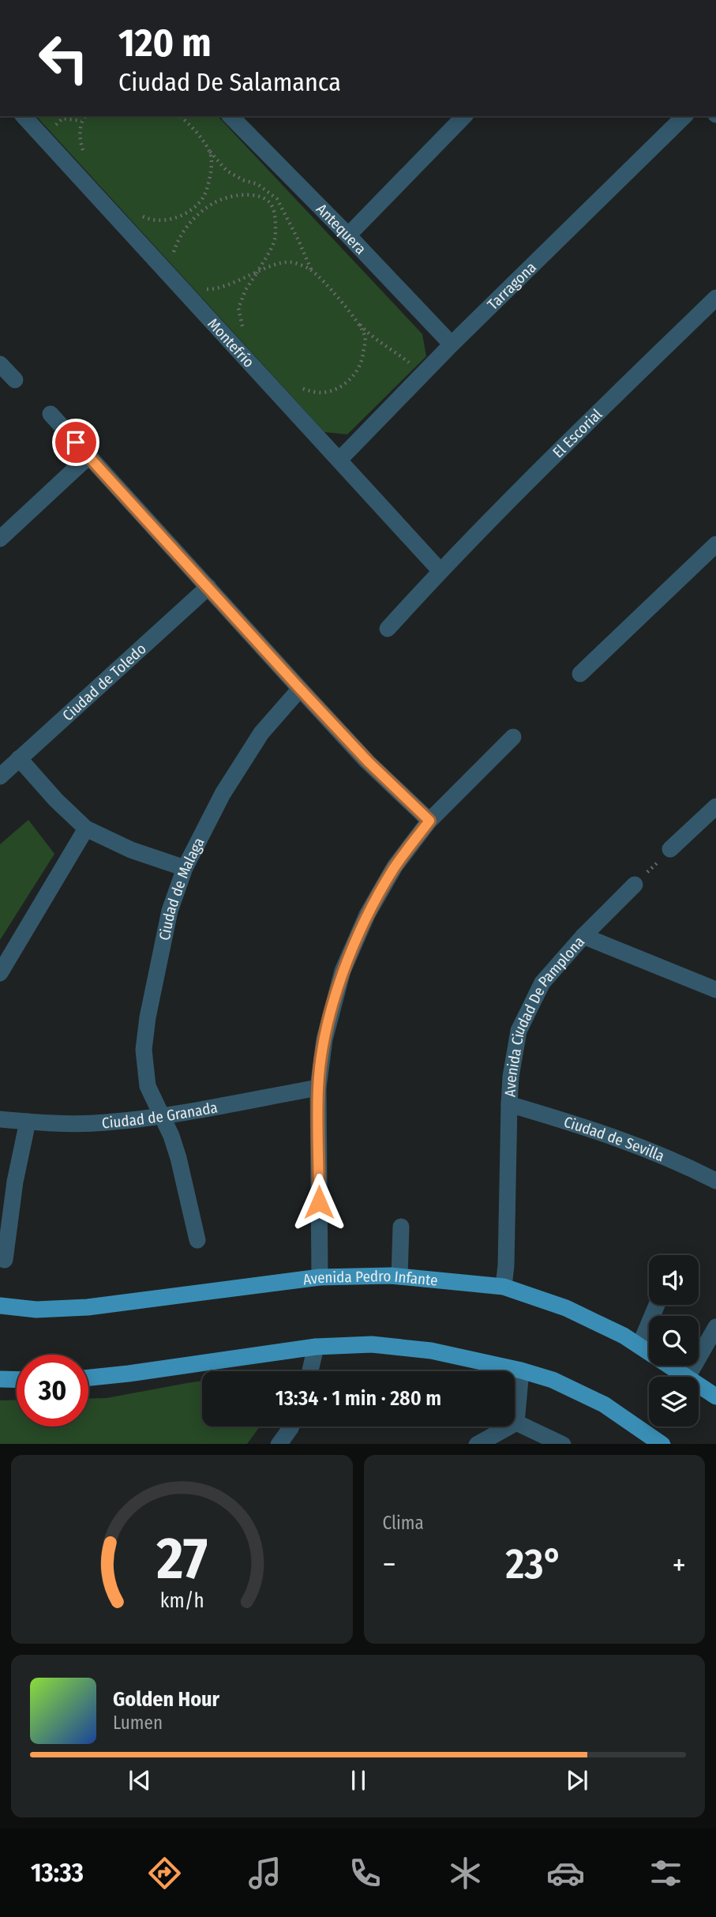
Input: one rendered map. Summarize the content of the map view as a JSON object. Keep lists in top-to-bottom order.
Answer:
{
  "streets": {
    "main road": ["Avenida Pedro Infante"],
    "street": [
      "Antequera",
      "Tarragona",
      "Montefrío",
      "El Escorial",
      "Ciudad de Toledo",
      "Ciudad de Malaga",
      "Avenida Ciudad De Pamplona",
      "Ciudad de Granada",
      "Ciudad de Sevilla"
    ]
  },
  "crossings": [
    ["Antequera", "Tarragona"],
    ["Tarragona", "Montefrío"],
    ["Montefrío", "El Escorial"],
    ["Ciudad de Malaga", "Ciudad de Granada"],
    ["Avenida Ciudad De Pamplona", "Ciudad de Sevilla"],
    ["Avenida Ciudad De Pamplona", "Avenida Pedro Infante"]
  ],
  "page": {
    "turn": ["120 m", "Ciudad De Salamanca"],
    "limit": "30",
    "trip": "13:34 · 1 min · 280 m",
    "tile": "Clima",
    "heat": ["−", "23°", "+"],
    "song": ["Golden Hour", "Lumen"],
    "tabs": "13:33",
    "gauge": ["27", "km/h"]
  }
}
